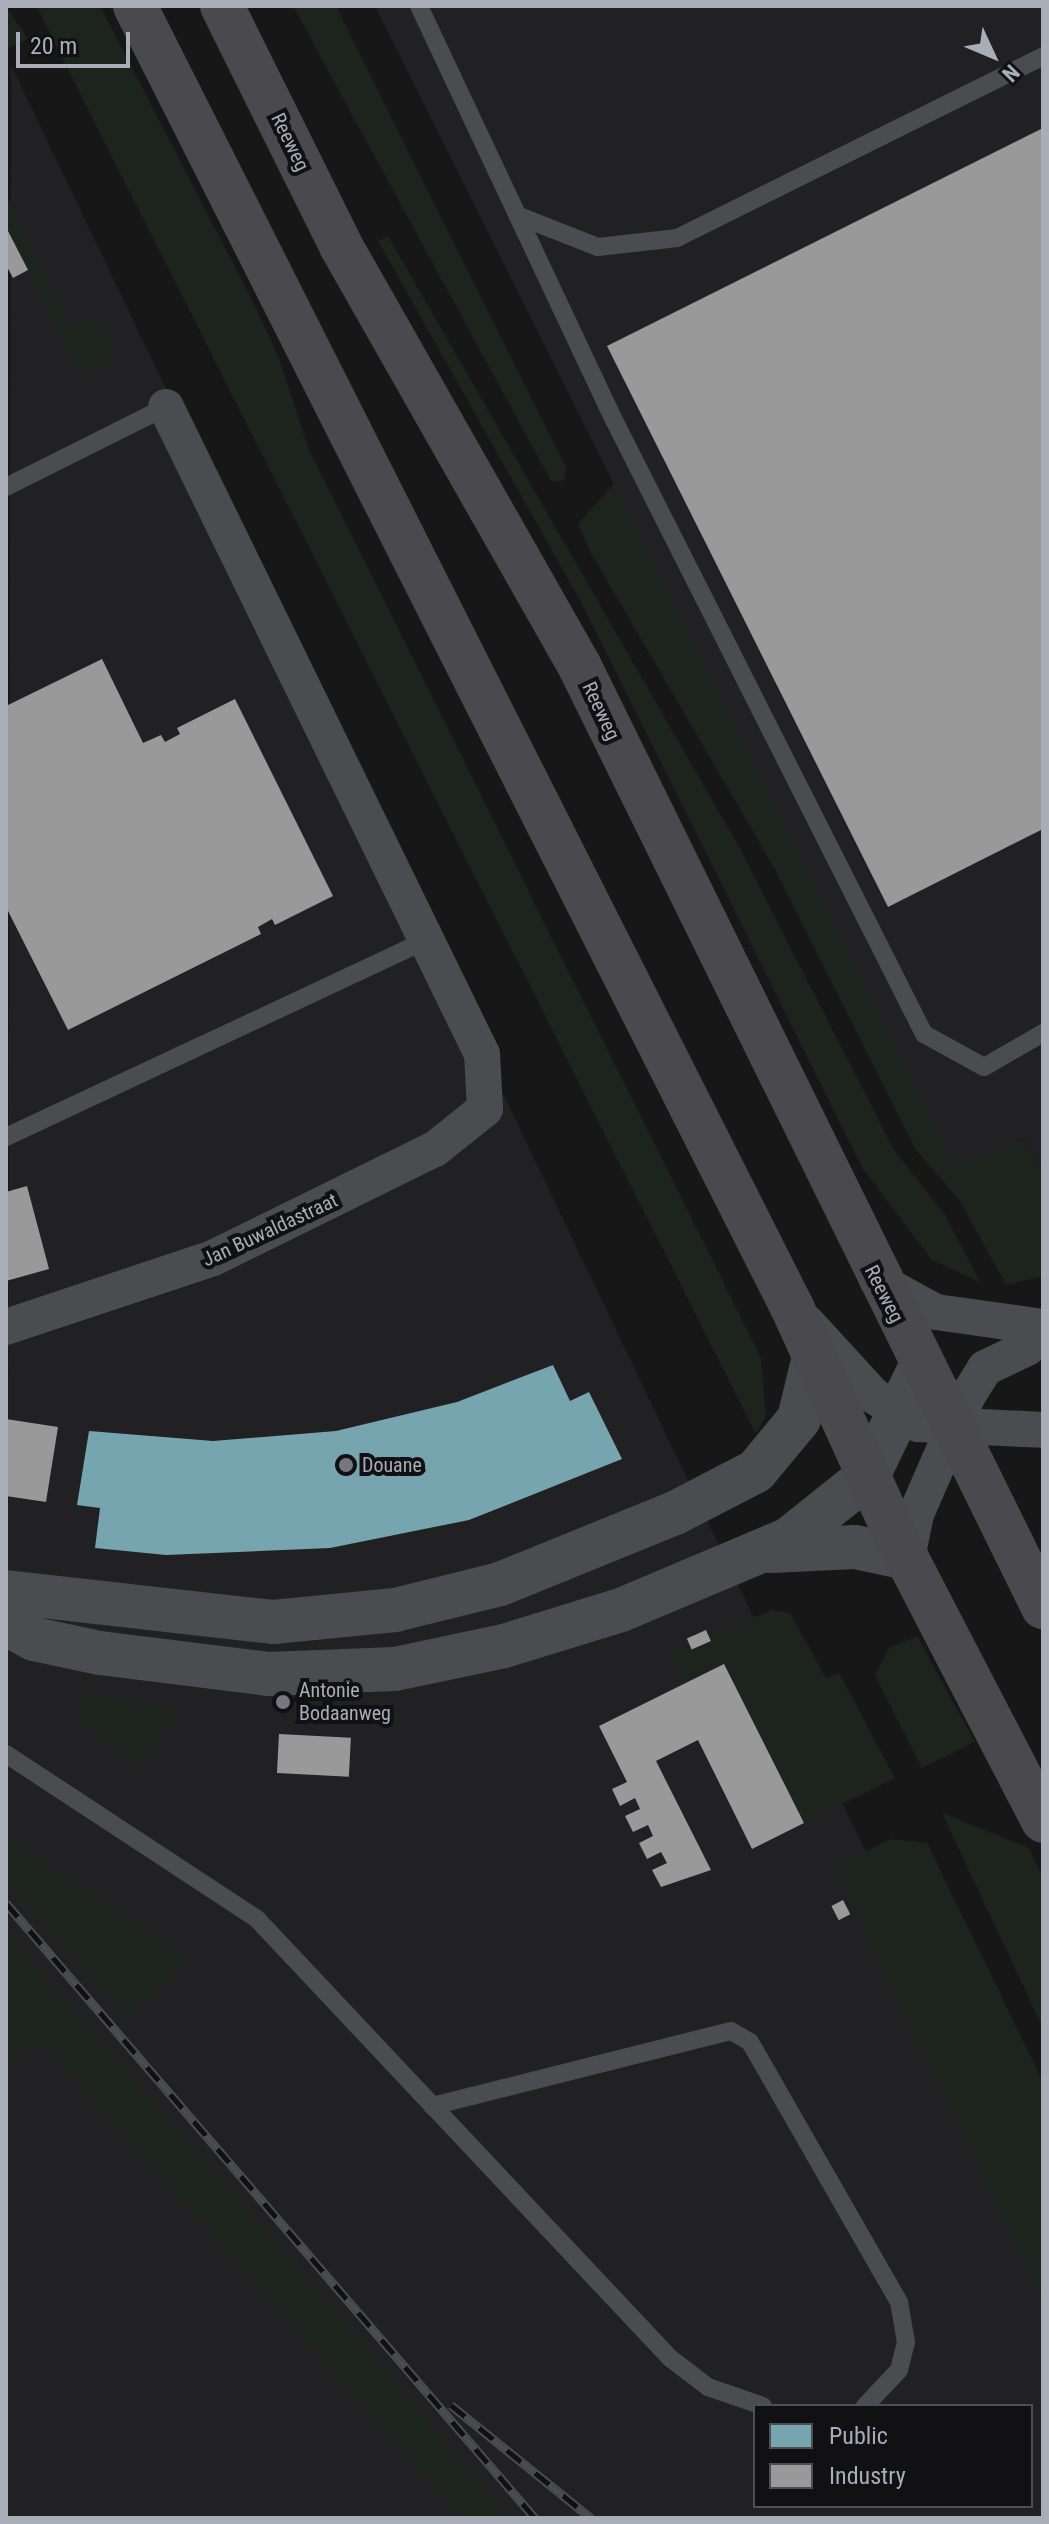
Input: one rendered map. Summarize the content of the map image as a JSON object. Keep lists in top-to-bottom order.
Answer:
{
  "streets": {
    "main road": ["Reeweg"],
    "street": ["Jan Buwaldastraat"]
  },
  "places": ["Douane", "Antonie Bodaanweg"],
  "legend": ["Public", "Industry"],
  "scale_bar": "20 m",
  "north": "bottom right"
}
